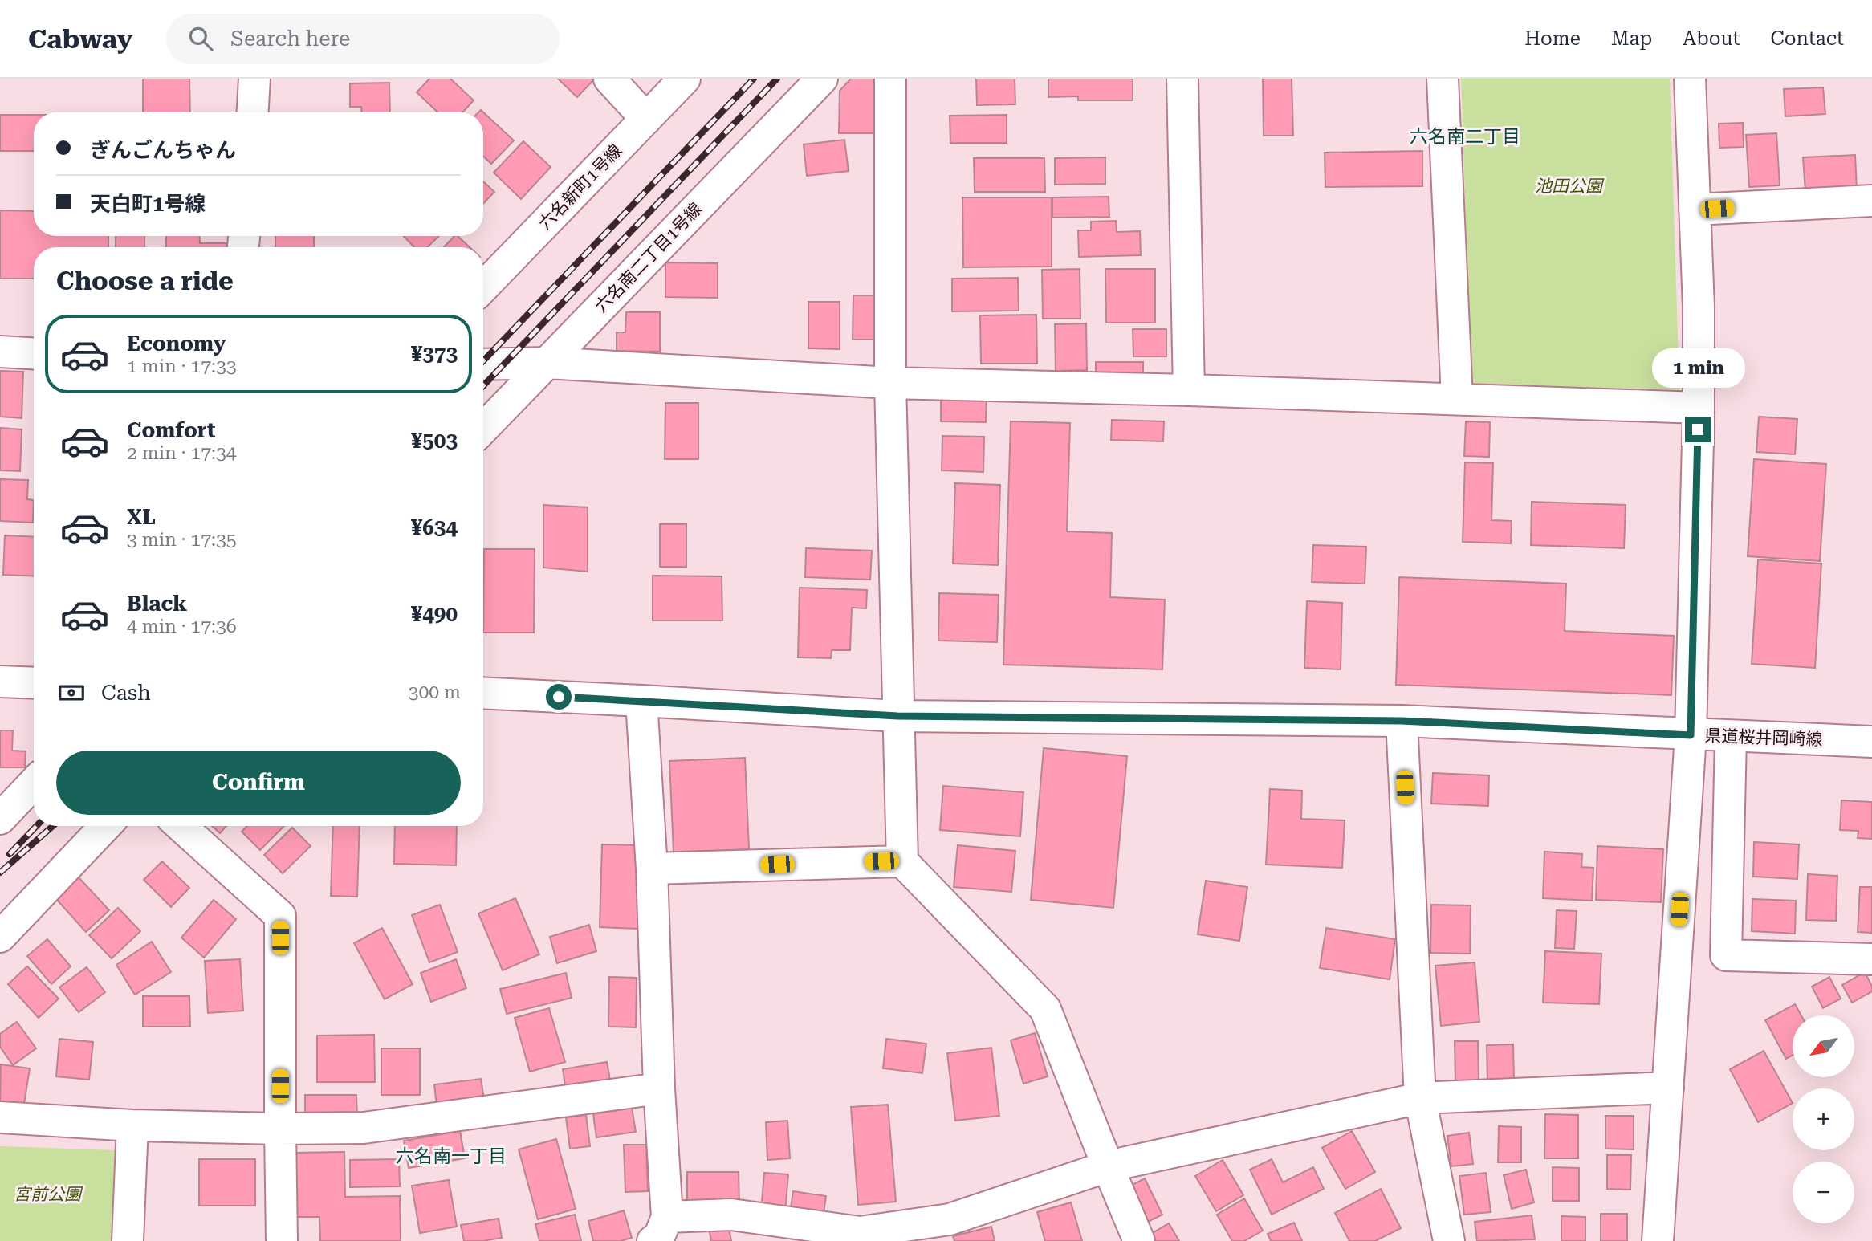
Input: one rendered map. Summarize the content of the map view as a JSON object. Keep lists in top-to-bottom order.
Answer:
{
  "streets": {
    "street": ["六名新町1号線", "六名南二丁目1号線", "県道桜井岡崎線"]
  },
  "districts": ["六名南二丁目", "六名南一丁目"],
  "parks": ["池田公園", "宮前公園"],
  "north": "bottom left",
  "page": {
    "header": "Cabway",
    "search": "Search here",
    "nav": [
      "Home",
      "Map",
      "About",
      "Contact"
    ],
    "banner": ["ぎんごんちゃん", "天白町1号線"],
    "heading": "Choose a ride",
    "list": [
      {
        "name": "Economy",
        "note": "1 min · 17:33",
        "value": "¥373"
      },
      {
        "name": "Comfort",
        "note": "2 min · 17:34",
        "value": "¥503"
      },
      {
        "name": "XL",
        "note": "3 min · 17:35",
        "value": "¥634"
      },
      {
        "name": "Black",
        "note": "4 min · 17:36",
        "value": "¥490"
      }
    ],
    "bubble": "1 min",
    "pay": ["Cash", "300 m"],
    "buttons": "Confirm",
    "map_buttons": ["+", "−"]
  }
}
